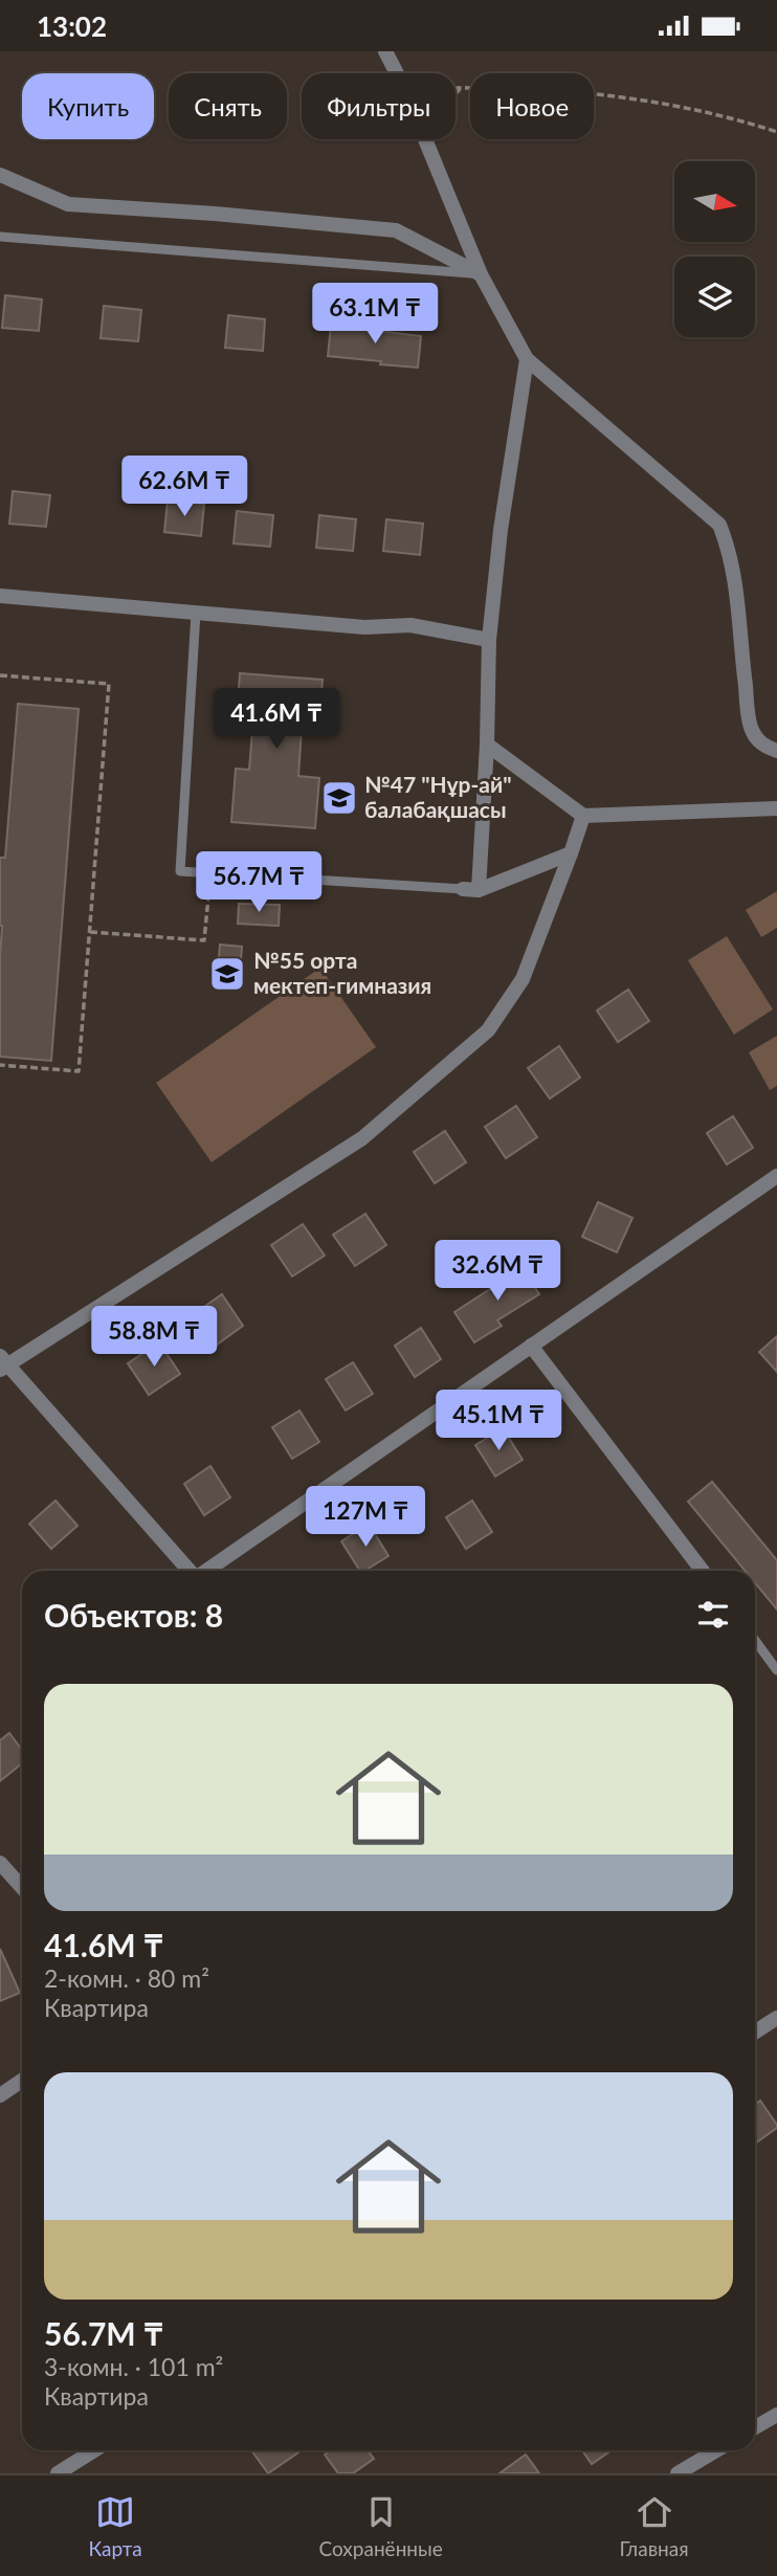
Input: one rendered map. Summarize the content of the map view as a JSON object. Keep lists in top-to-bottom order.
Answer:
{
  "places": {
    "school or university": ["№47 \"Нұр-ай\" балабақшасы", "№55 орта мектеп-гимназия"]
  },
  "north": "right",
  "page": {
    "status": "13:02",
    "chip": [
      "Купить",
      "Снять",
      "Фильтры",
      "Новое"
    ],
    "price": [
      "63.1M ₸",
      "62.6M ₸",
      "41.6M ₸",
      "56.7M ₸",
      "32.6M ₸",
      "58.8M ₸",
      "45.1M ₸",
      "127M ₸"
    ],
    "heading": "Объектов: 8",
    "list": [
      {
        "name": "41.6M ₸",
        "note": "2-комн. · 80 m² · Квартира"
      },
      {
        "name": "56.7M ₸",
        "note": "3-комн. · 101 m² · Квартира"
      }
    ],
    "tabs": ["Карта", "Сохранённые", "Главная"]
  }
}
